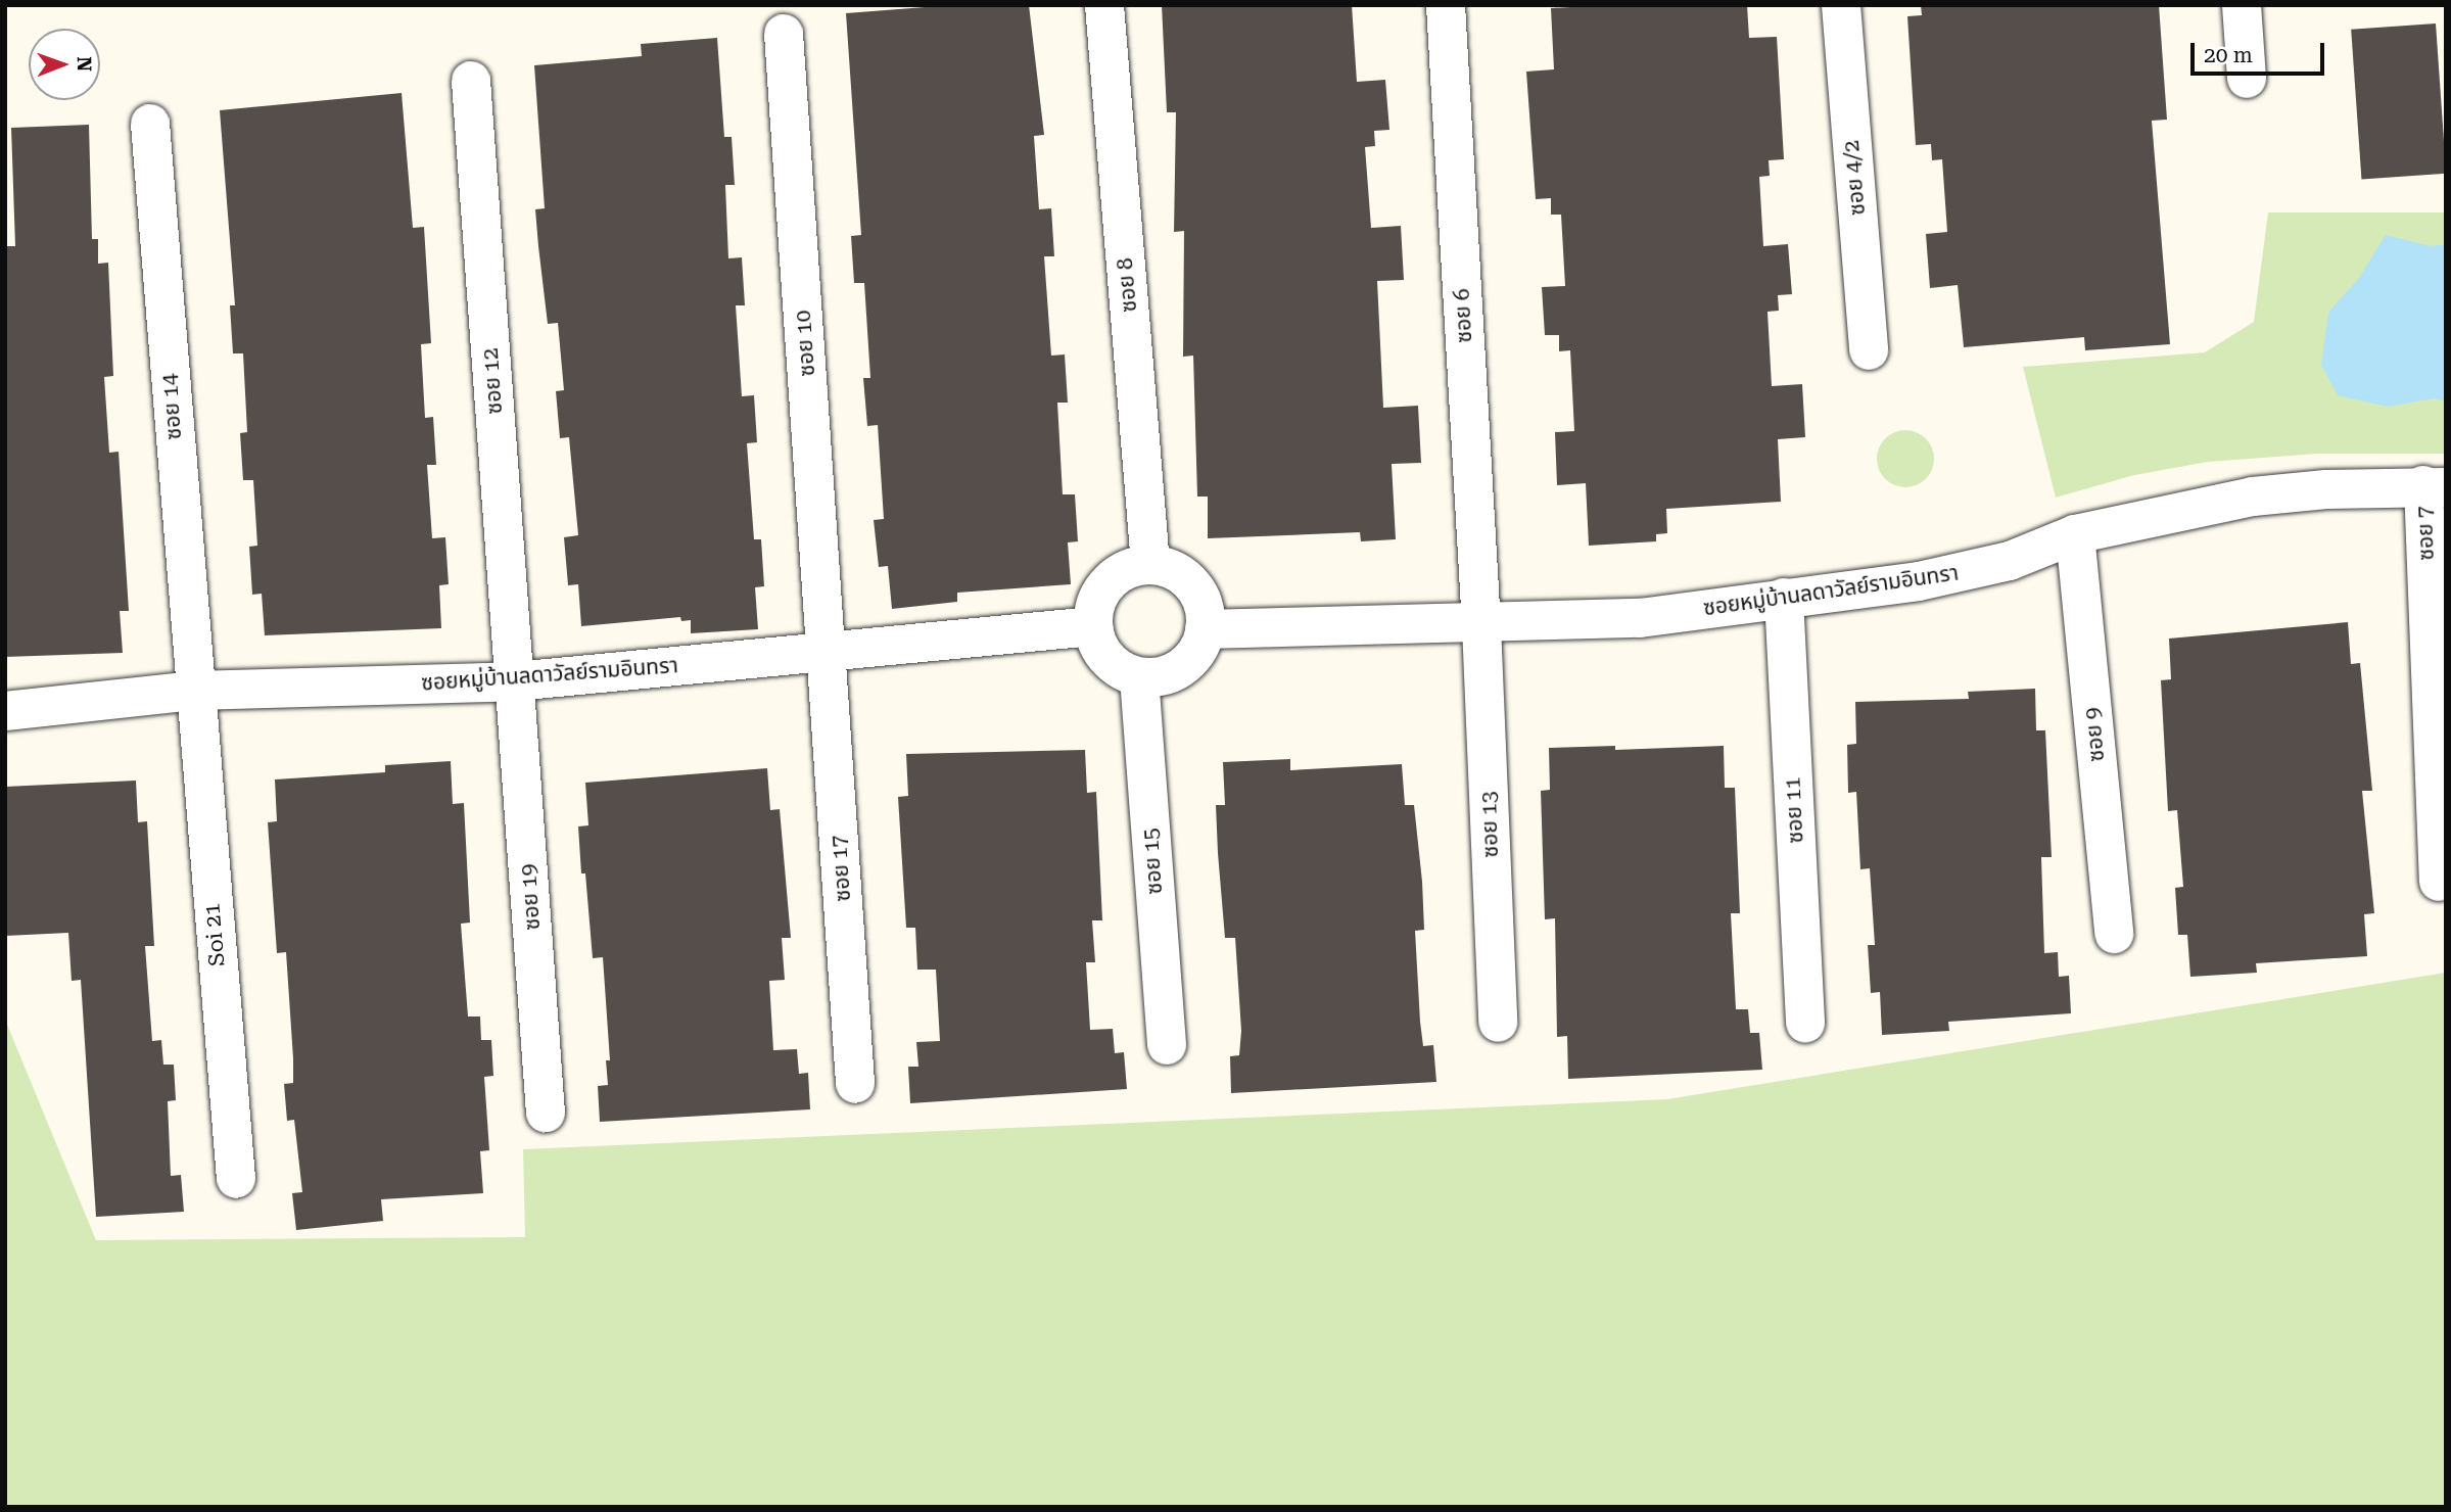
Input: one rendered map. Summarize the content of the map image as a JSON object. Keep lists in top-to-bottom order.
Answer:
{
  "streets": {
    "street": [
      "ซอย 4/2",
      "ซอย 8",
      "ซอย 6",
      "ซอย 10",
      "ซอย 12",
      "ซอย 14",
      "ซอย 7",
      "ซอยหมู่บ้านลดาวัลย์รามอินทรา",
      "ซอย 9",
      "ซอย 11",
      "ซอย 13",
      "ซอย 15",
      "ซอย 17",
      "ซอย 19",
      "Soi 21"
    ]
  },
  "crossings": [
    ["ซอย 8", "ซอยหมู่บ้านลดาวัลย์รามอินทรา"],
    ["ซอย 8", "ซอย 15"],
    ["ซอย 6", "ซอยหมู่บ้านลดาวัลย์รามอินทรา"],
    ["ซอย 6", "ซอย 13"],
    ["ซอย 10", "ซอยหมู่บ้านลดาวัลย์รามอินทรา"],
    ["ซอย 10", "ซอย 17"],
    ["ซอย 12", "ซอยหมู่บ้านลดาวัลย์รามอินทรา"],
    ["ซอย 12", "ซอย 19"],
    ["ซอย 14", "ซอยหมู่บ้านลดาวัลย์รามอินทรา"],
    ["ซอย 14", "Soi 21"],
    ["ซอย 7", "ซอยหมู่บ้านลดาวัลย์รามอินทรา"],
    ["ซอยหมู่บ้านลดาวัลย์รามอินทรา", "ซอย 9"],
    ["ซอยหมู่บ้านลดาวัลย์รามอินทรา", "ซอย 11"],
    ["ซอยหมู่บ้านลดาวัลย์รามอินทรา", "ซอย 13"],
    ["ซอยหมู่บ้านลดาวัลย์รามอินทรา", "ซอย 15"],
    ["ซอยหมู่บ้านลดาวัลย์รามอินทรา", "ซอย 17"],
    ["ซอยหมู่บ้านลดาวัลย์รามอินทรา", "ซอย 19"],
    ["ซอยหมู่บ้านลดาวัลย์รามอินทรา", "Soi 21"]
  ],
  "scale_bar": "20 m",
  "north": "right"
}
